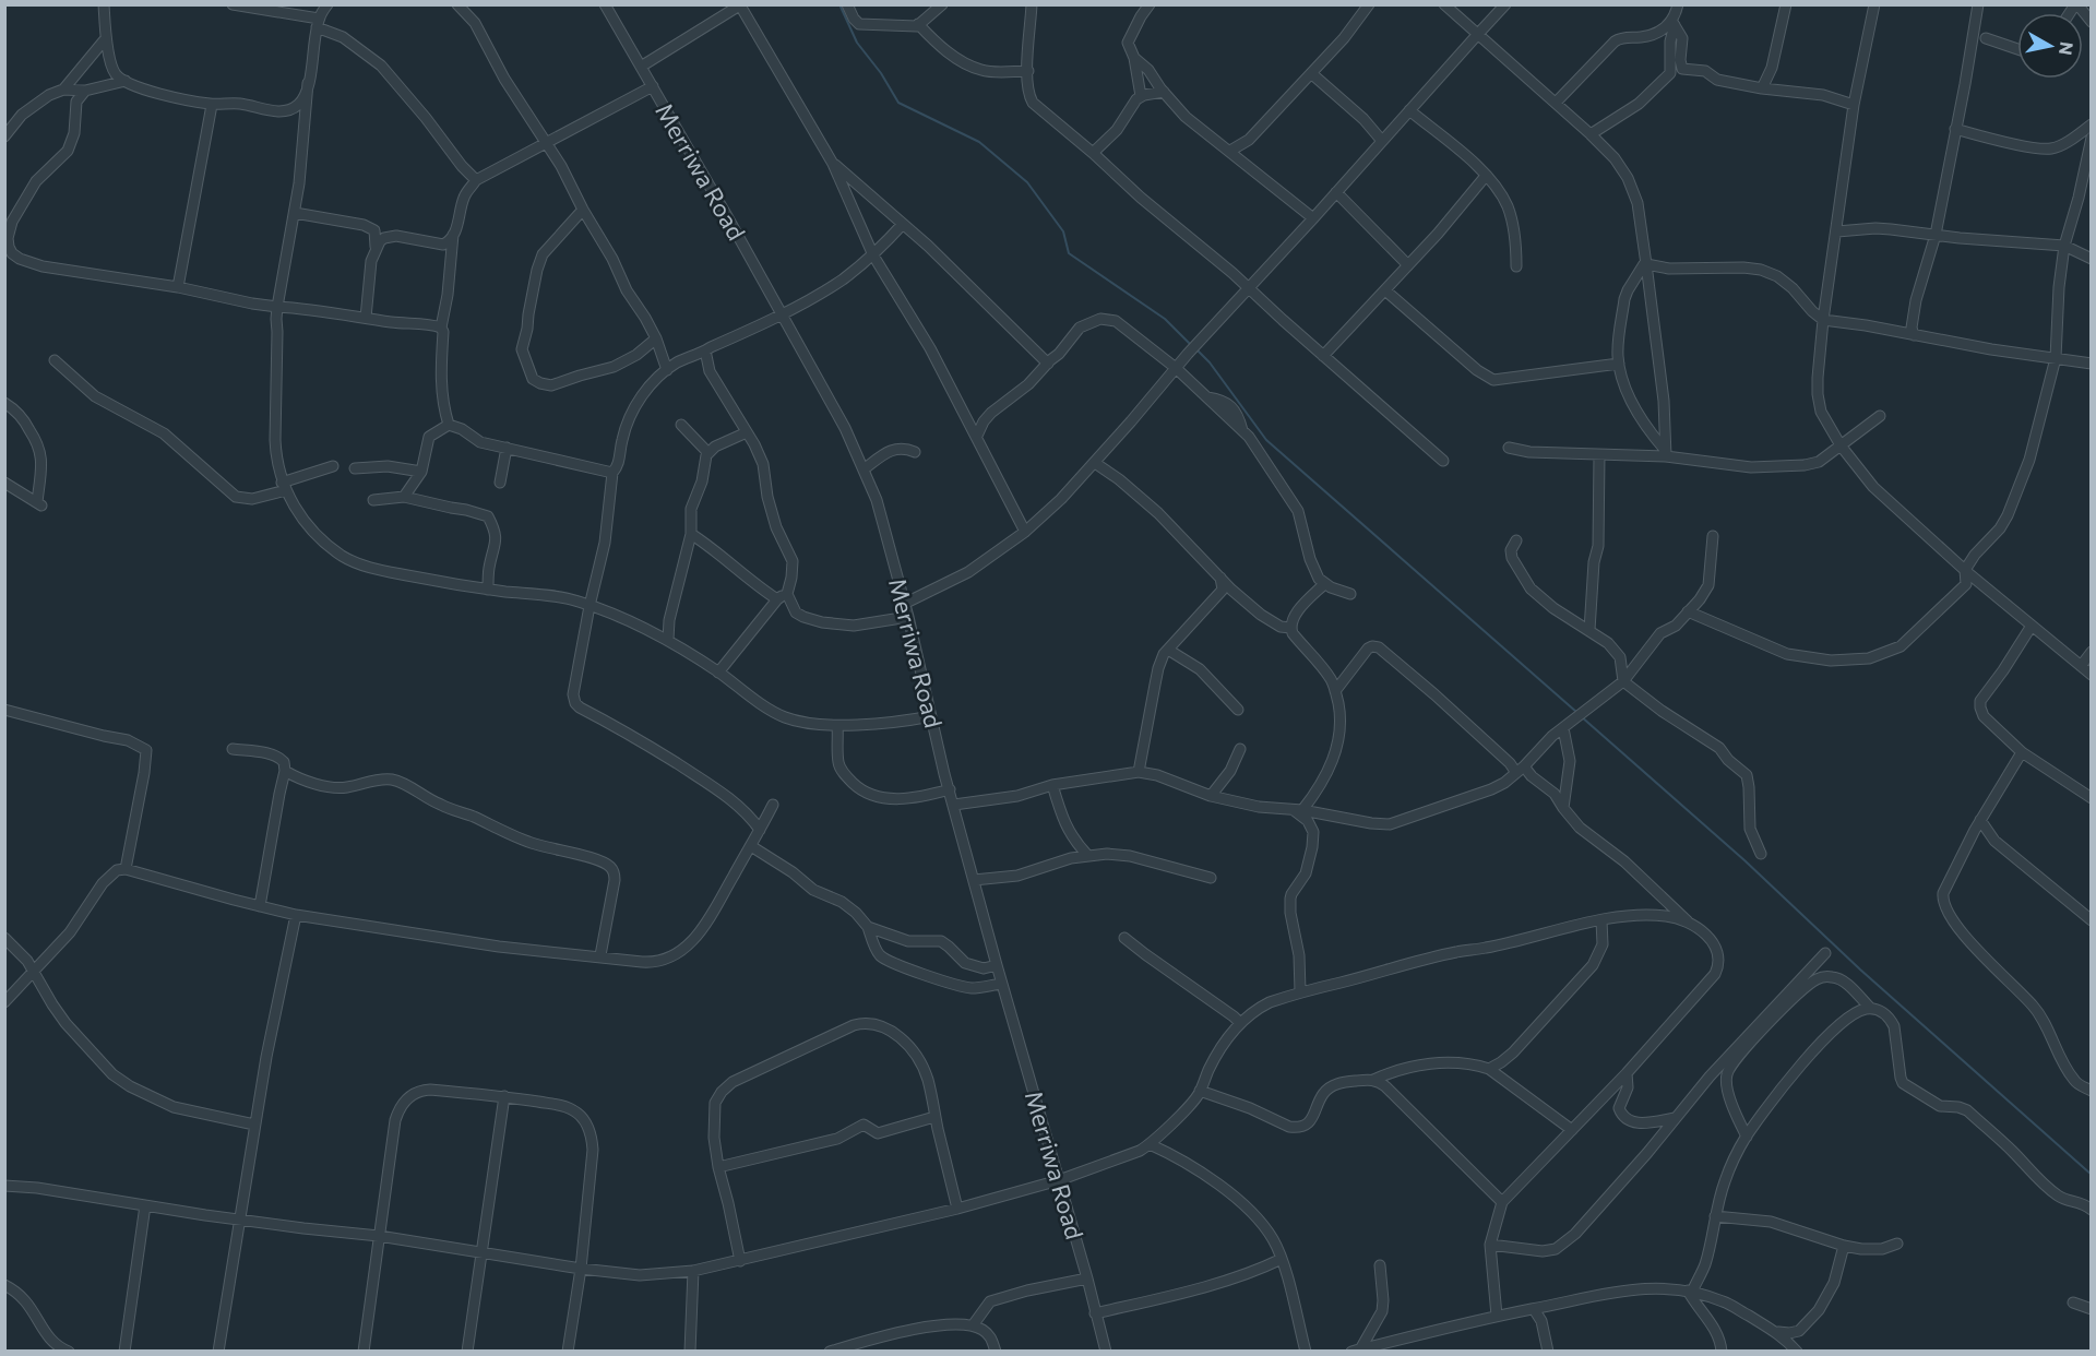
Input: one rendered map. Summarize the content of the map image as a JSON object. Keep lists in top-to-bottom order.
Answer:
{
  "streets": {
    "street": ["Merriwa Road"]
  },
  "north": "right"
}
